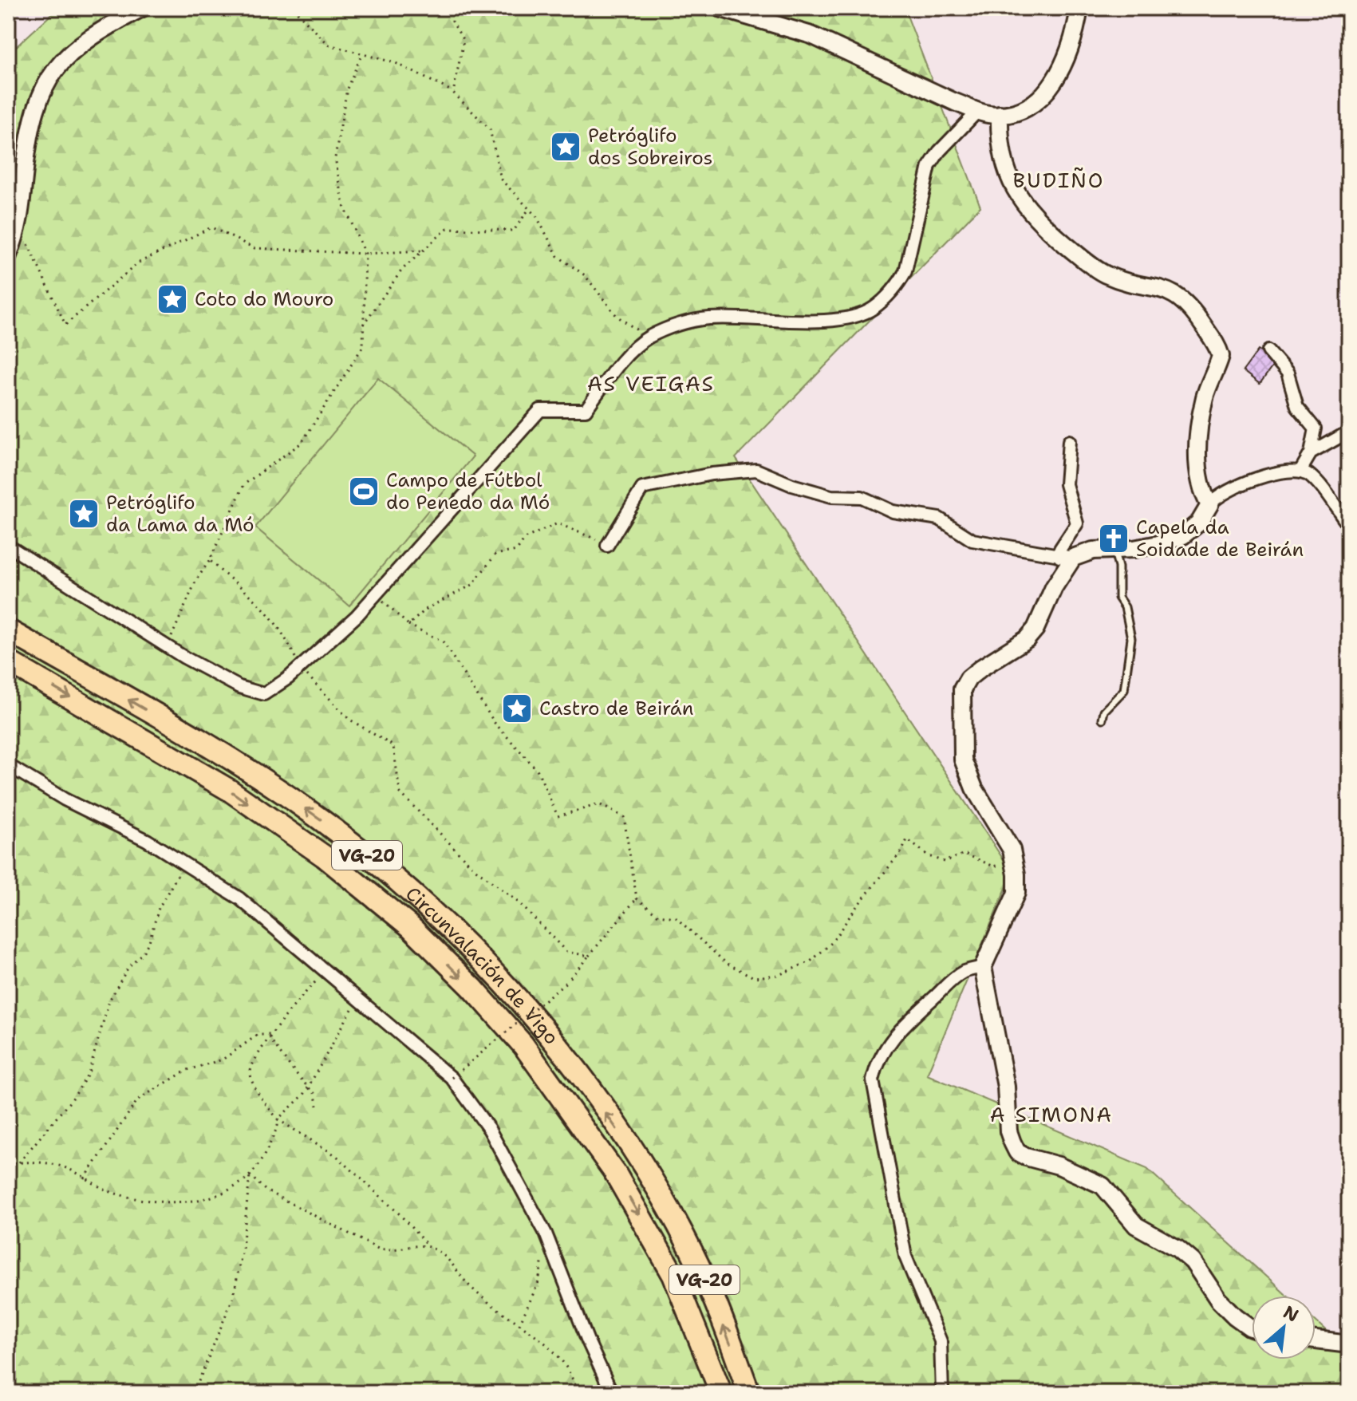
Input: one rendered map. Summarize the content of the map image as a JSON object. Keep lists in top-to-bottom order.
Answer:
{
  "streets": {
    "highway": ["VG-20", "Circunvalación de Vigo"]
  },
  "districts": ["BUDIÑO", "AS VEIGAS", "A SIMONA"],
  "places": {
    "place": [
      "Petróglifo dos Sobreiros",
      "Coto do Mouro",
      "Petróglifo da Lama da Mó",
      "Castro de Beirán"
    ],
    "sports": ["Campo de Fútbol do Penedo da Mó"],
    "church": ["Capela da Soidade de Beirán"]
  },
  "north": "top right"
}
